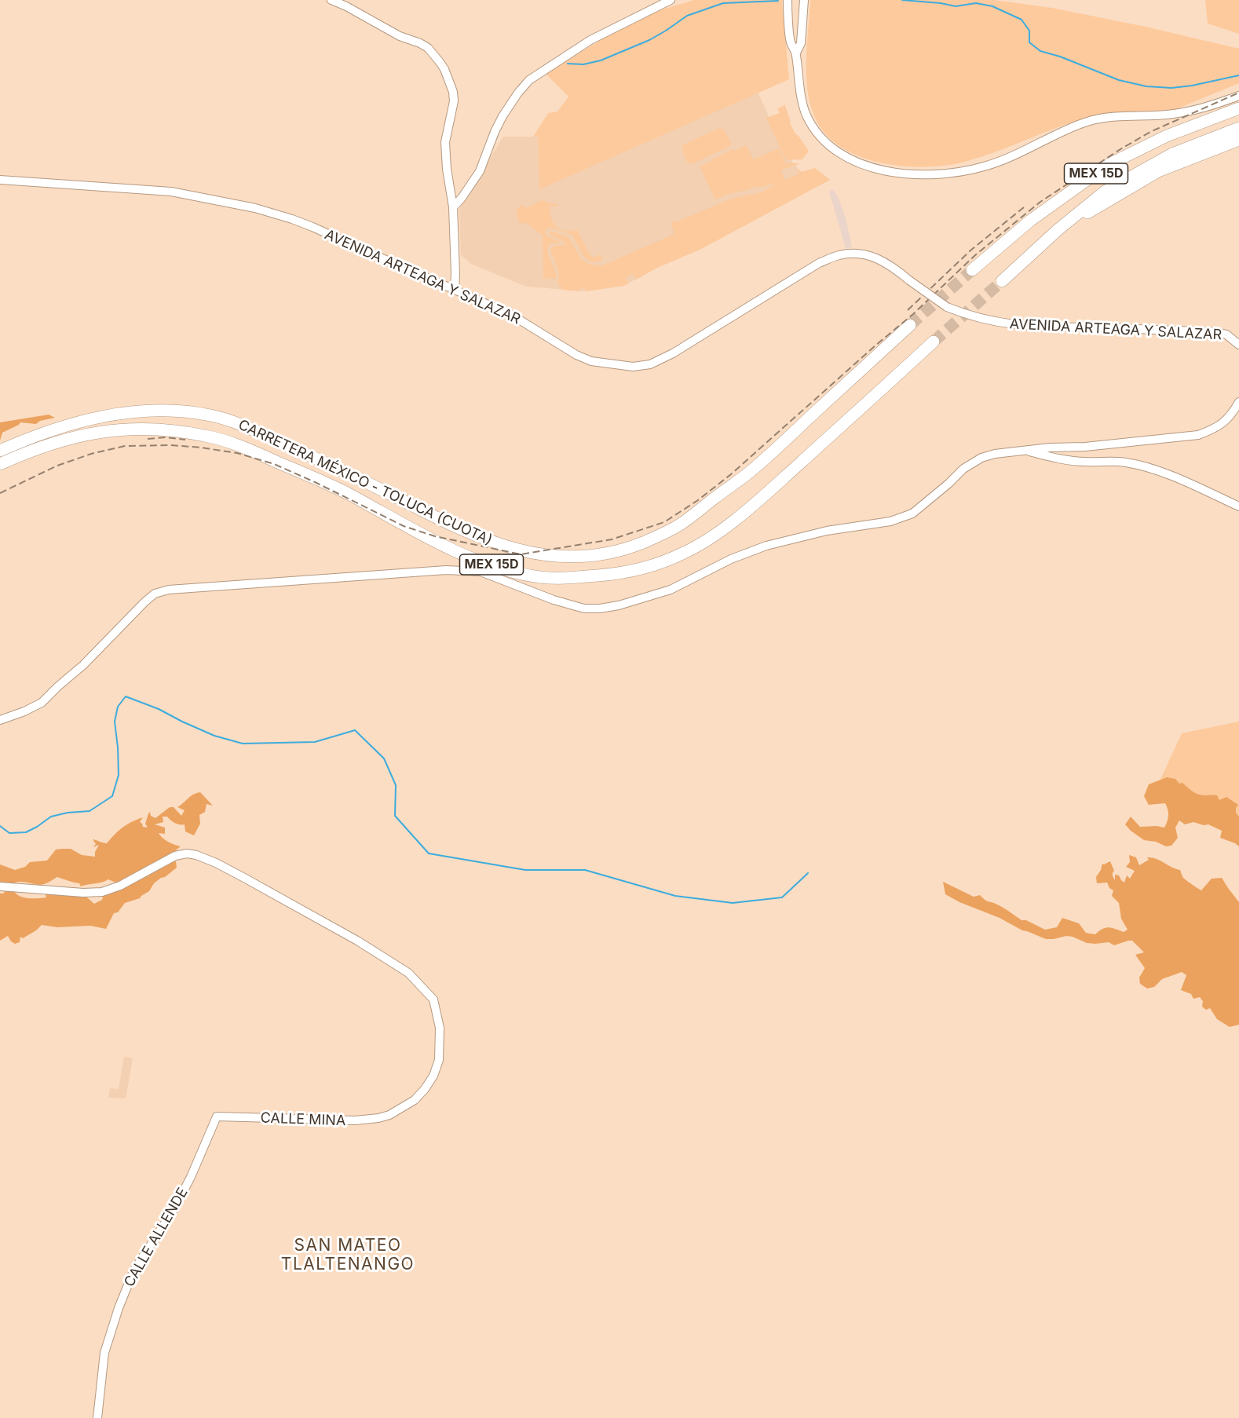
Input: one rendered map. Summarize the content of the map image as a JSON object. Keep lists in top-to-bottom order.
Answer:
{
  "streets": {
    "highway": ["MEX 15D", "CARRETERA MÉXICO - TOLUCA (CUOTA)"],
    "street": ["AVENIDA ARTEAGA Y SALAZAR", "CALLE MINA", "CALLE ALLENDE"]
  },
  "crossings": [
    ["CALLE MINA", "CALLE ALLENDE"]
  ],
  "districts": ["SAN MATEO TLALTENANGO"]
}
